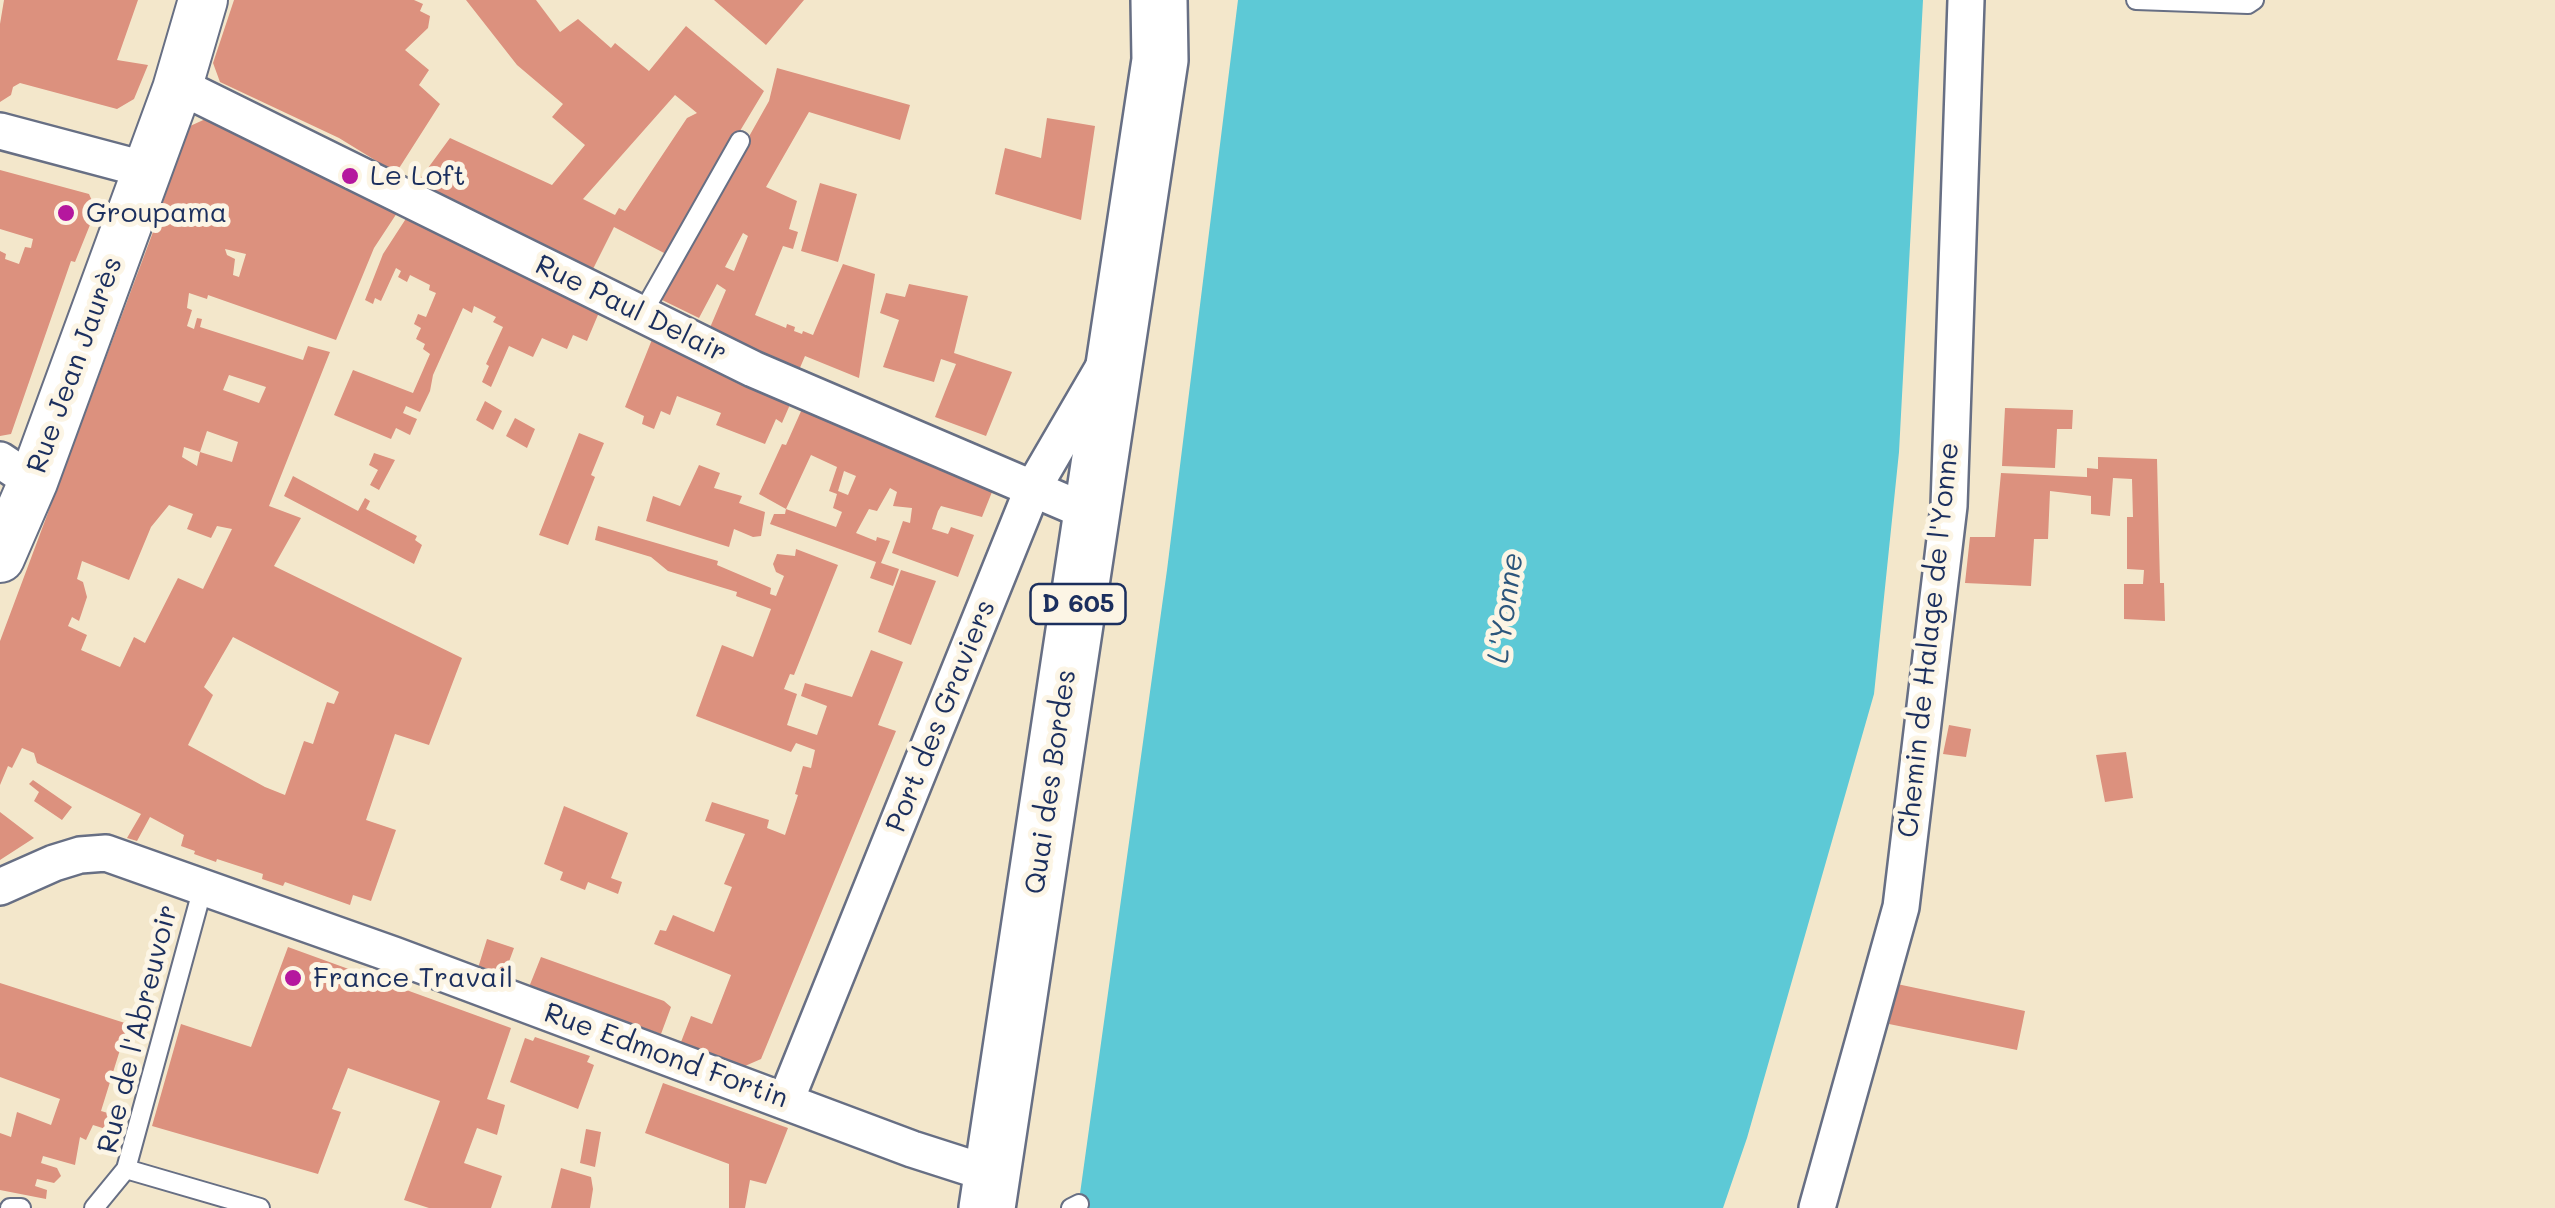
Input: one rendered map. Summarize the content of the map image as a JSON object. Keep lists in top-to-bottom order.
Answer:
{
  "streets": {
    "main road": ["Rue Jean Jaurès", "D 605", "Quai des Bordes"],
    "street": [
      "Rue Paul Delair",
      "Chemin de Halage de l'Yonne",
      "Port des Graviers",
      "Rue Edmond Fortin"
    ],
    "lane": ["Rue de l'Abreuvoir"]
  },
  "crossings": [
    ["Rue Paul Delair", "Rue Jean Jaurès"],
    ["Rue Paul Delair", "Port des Graviers"],
    ["Rue Paul Delair", "Quai des Bordes"],
    ["Port des Graviers", "Quai des Bordes"],
    ["Port des Graviers", "Rue Edmond Fortin"],
    ["Quai des Bordes", "Rue Edmond Fortin"],
    ["Rue de l'Abreuvoir", "Rue Edmond Fortin"]
  ],
  "water": ["L'Yonne"],
  "places": ["Le Loft", "Groupama", "France Travail"]
}
